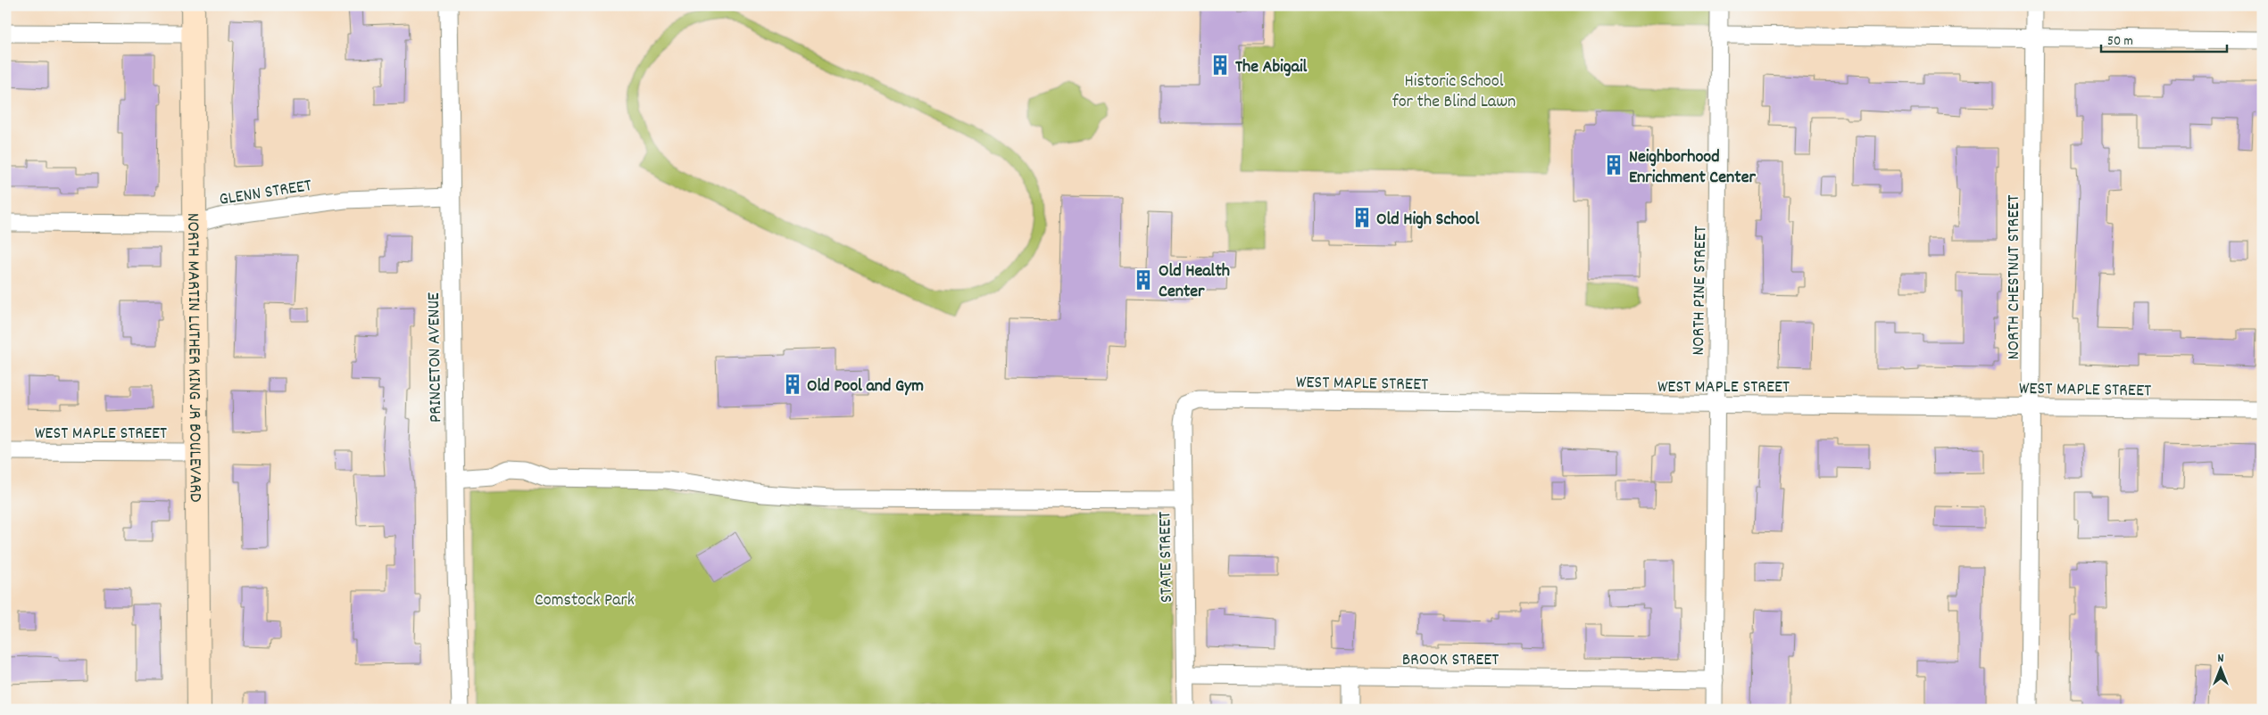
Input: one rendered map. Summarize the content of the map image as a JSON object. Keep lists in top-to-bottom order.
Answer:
{
  "streets": {
    "street": [
      "GLENN STREET",
      "NORTH CHESTNUT STREET",
      "NORTH PINE STREET",
      "NORTH MARTIN LUTHER KING JR BOULEVARD",
      "PRINCETON AVENUE",
      "WEST MAPLE STREET",
      "STATE STREET",
      "BROOK STREET"
    ]
  },
  "crossings": [
    ["GLENN STREET", "NORTH MARTIN LUTHER KING JR BOULEVARD"],
    ["GLENN STREET", "PRINCETON AVENUE"],
    ["NORTH CHESTNUT STREET", "WEST MAPLE STREET"],
    ["NORTH PINE STREET", "WEST MAPLE STREET"],
    ["NORTH PINE STREET", "BROOK STREET"],
    ["NORTH MARTIN LUTHER KING JR BOULEVARD", "WEST MAPLE STREET"],
    ["WEST MAPLE STREET", "STATE STREET"],
    ["STATE STREET", "BROOK STREET"]
  ],
  "parks": ["Historic School for the Blind Lawn", "Comstock Park"],
  "places": {
    "building": [
      "The Abigail",
      "Neighborhood Enrichment Center",
      "Old High School",
      "Old Health Center",
      "Old Pool and Gym"
    ]
  },
  "scale_bar": "50 m",
  "north": "top"
}
